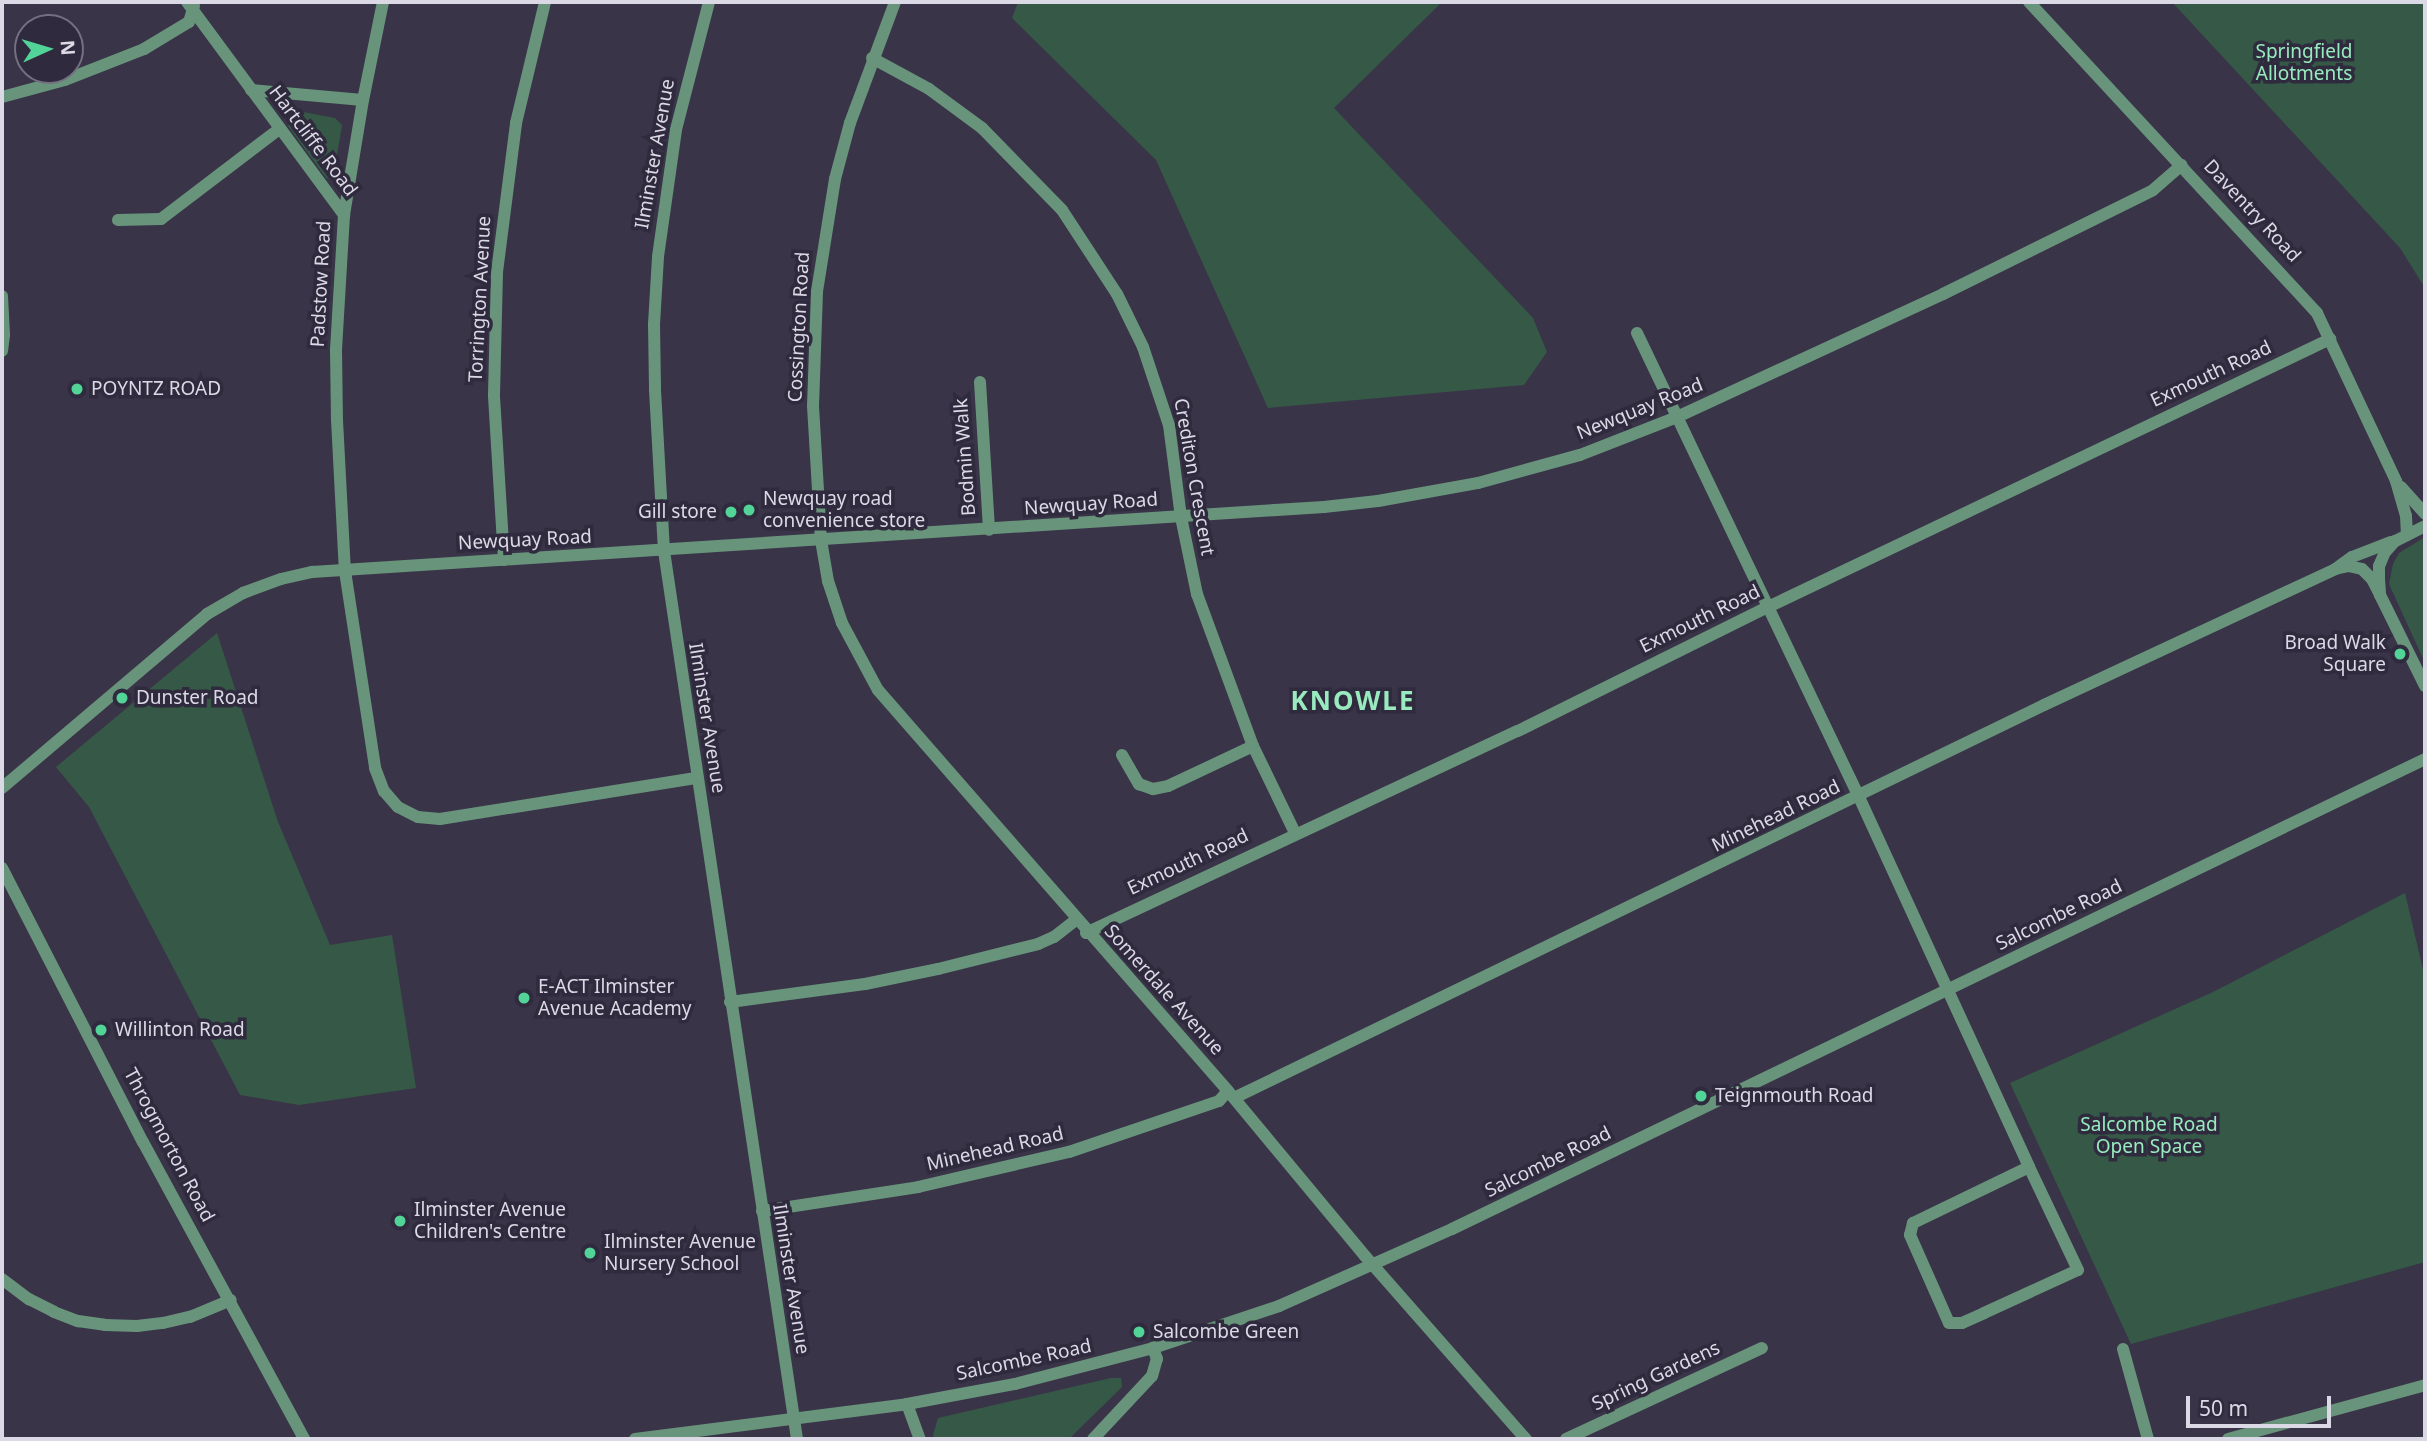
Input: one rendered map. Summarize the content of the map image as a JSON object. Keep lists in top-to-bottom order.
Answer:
{
  "streets": {
    "street": [
      "Hartcliffe Road",
      "Ilminster Avenue",
      "Daventry Road",
      "Padstow Road",
      "Torrington Avenue",
      "Cossington Road",
      "Exmouth Road",
      "Newquay Road",
      "Bodmin Walk",
      "Crediton Crescent",
      "Minehead Road",
      "Salcombe Road",
      "Somerdale Avenue",
      "Throgmorton Road",
      "Spring Gardens"
    ]
  },
  "crossings": [
    ["Hartcliffe Road", "Padstow Road"],
    ["Ilminster Avenue", "Newquay Road"],
    ["Ilminster Avenue", "Minehead Road"],
    ["Ilminster Avenue", "Salcombe Road"],
    ["Daventry Road", "Exmouth Road"],
    ["Daventry Road", "Newquay Road"],
    ["Daventry Road", "Minehead Road"],
    ["Padstow Road", "Newquay Road"],
    ["Torrington Avenue", "Newquay Road"],
    ["Cossington Road", "Newquay Road"],
    ["Cossington Road", "Crediton Crescent"],
    ["Cossington Road", "Somerdale Avenue"],
    ["Exmouth Road", "Crediton Crescent"],
    ["Exmouth Road", "Somerdale Avenue"],
    ["Newquay Road", "Bodmin Walk"],
    ["Newquay Road", "Crediton Crescent"],
    ["Newquay Road", "Somerdale Avenue"],
    ["Minehead Road", "Somerdale Avenue"],
    ["Salcombe Road", "Somerdale Avenue"]
  ],
  "districts": ["KNOWLE"],
  "parks": ["Springfield Allotments", "Salcombe Road Open Space"],
  "places": [
    "POYNTZ ROAD",
    "Newquay road convenience store",
    "Gill store",
    "Broad Walk Square",
    "Dunster Road",
    "E-ACT Ilminster Avenue Academy",
    "Willinton Road",
    "Teignmouth Road",
    "Ilminster Avenue Children's Centre",
    "Ilminster Avenue Nursery School",
    "Salcombe Green"
  ],
  "scale_bar": "50 m",
  "north": "right"
}
